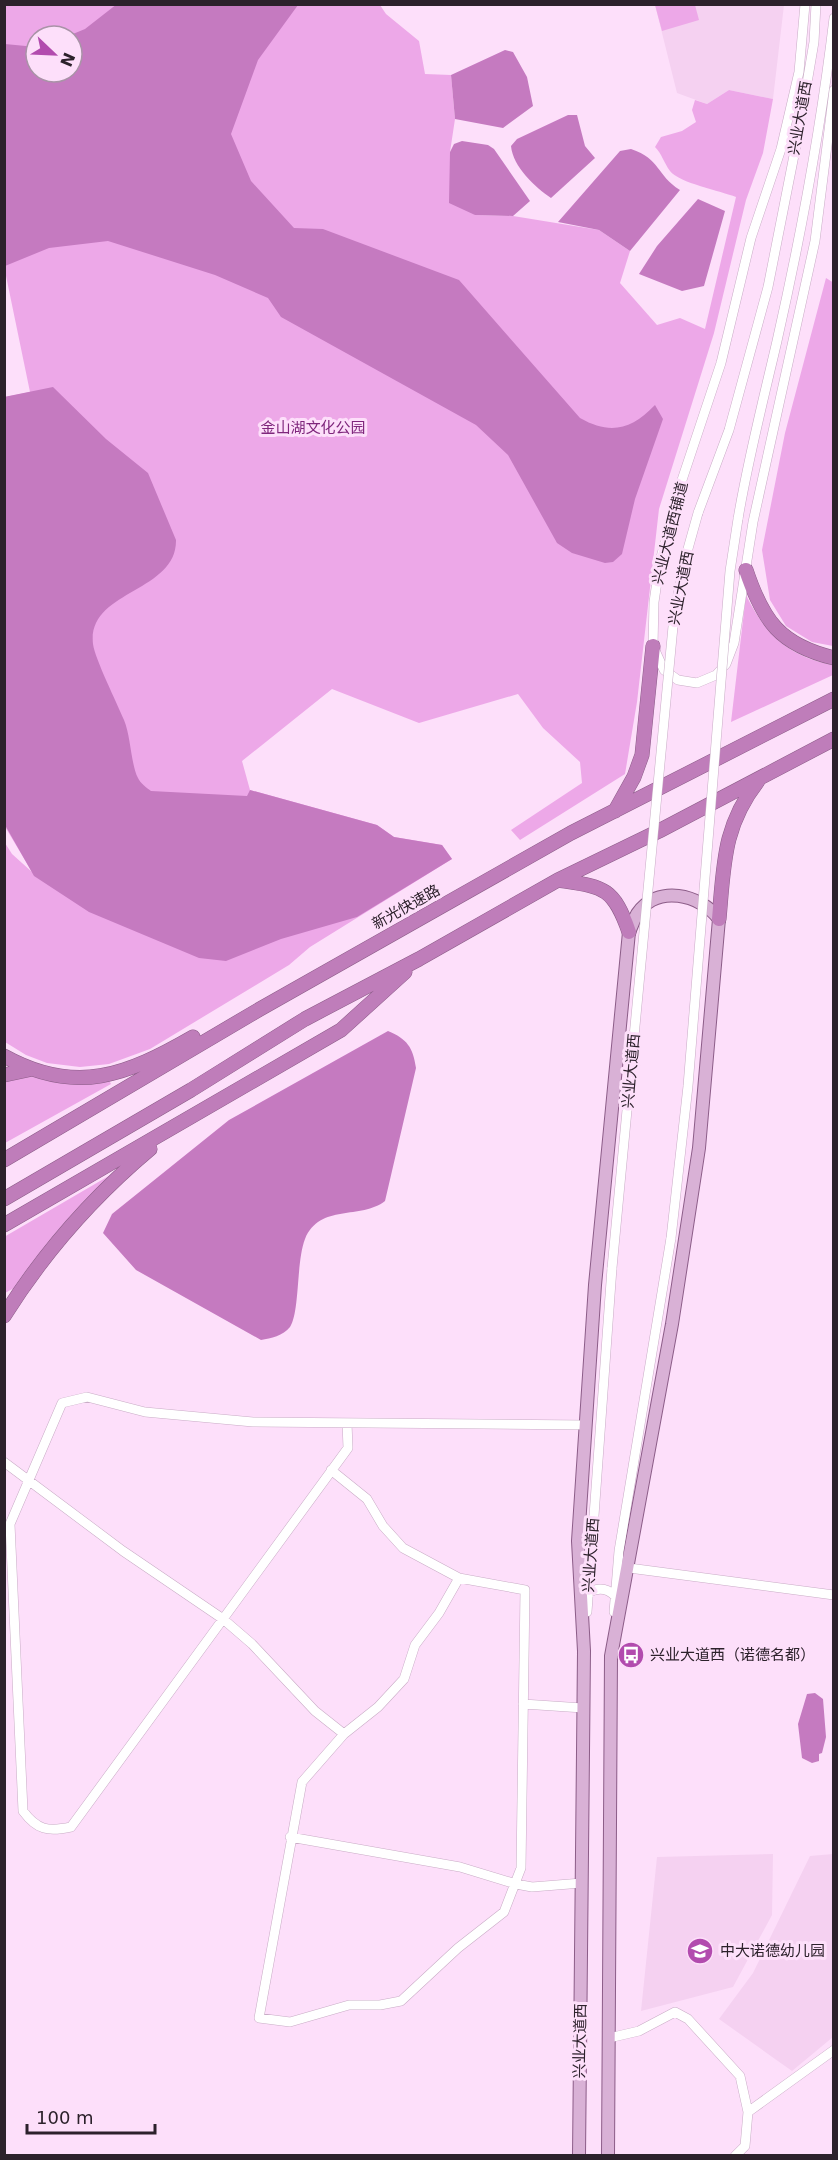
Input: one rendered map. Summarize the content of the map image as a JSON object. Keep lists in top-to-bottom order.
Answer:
{
  "streets": {
    "highway": ["新光快速路"],
    "main road": ["兴业大道西"],
    "street": ["兴业大道西铺道"]
  },
  "parks": ["金山湖文化公园"],
  "places": {
    "bus stop": ["兴业大道西（诺德名都）"],
    "school or university": ["中大诺德幼儿园"]
  },
  "scale_bar": "100 m",
  "north": "bottom right"
}
